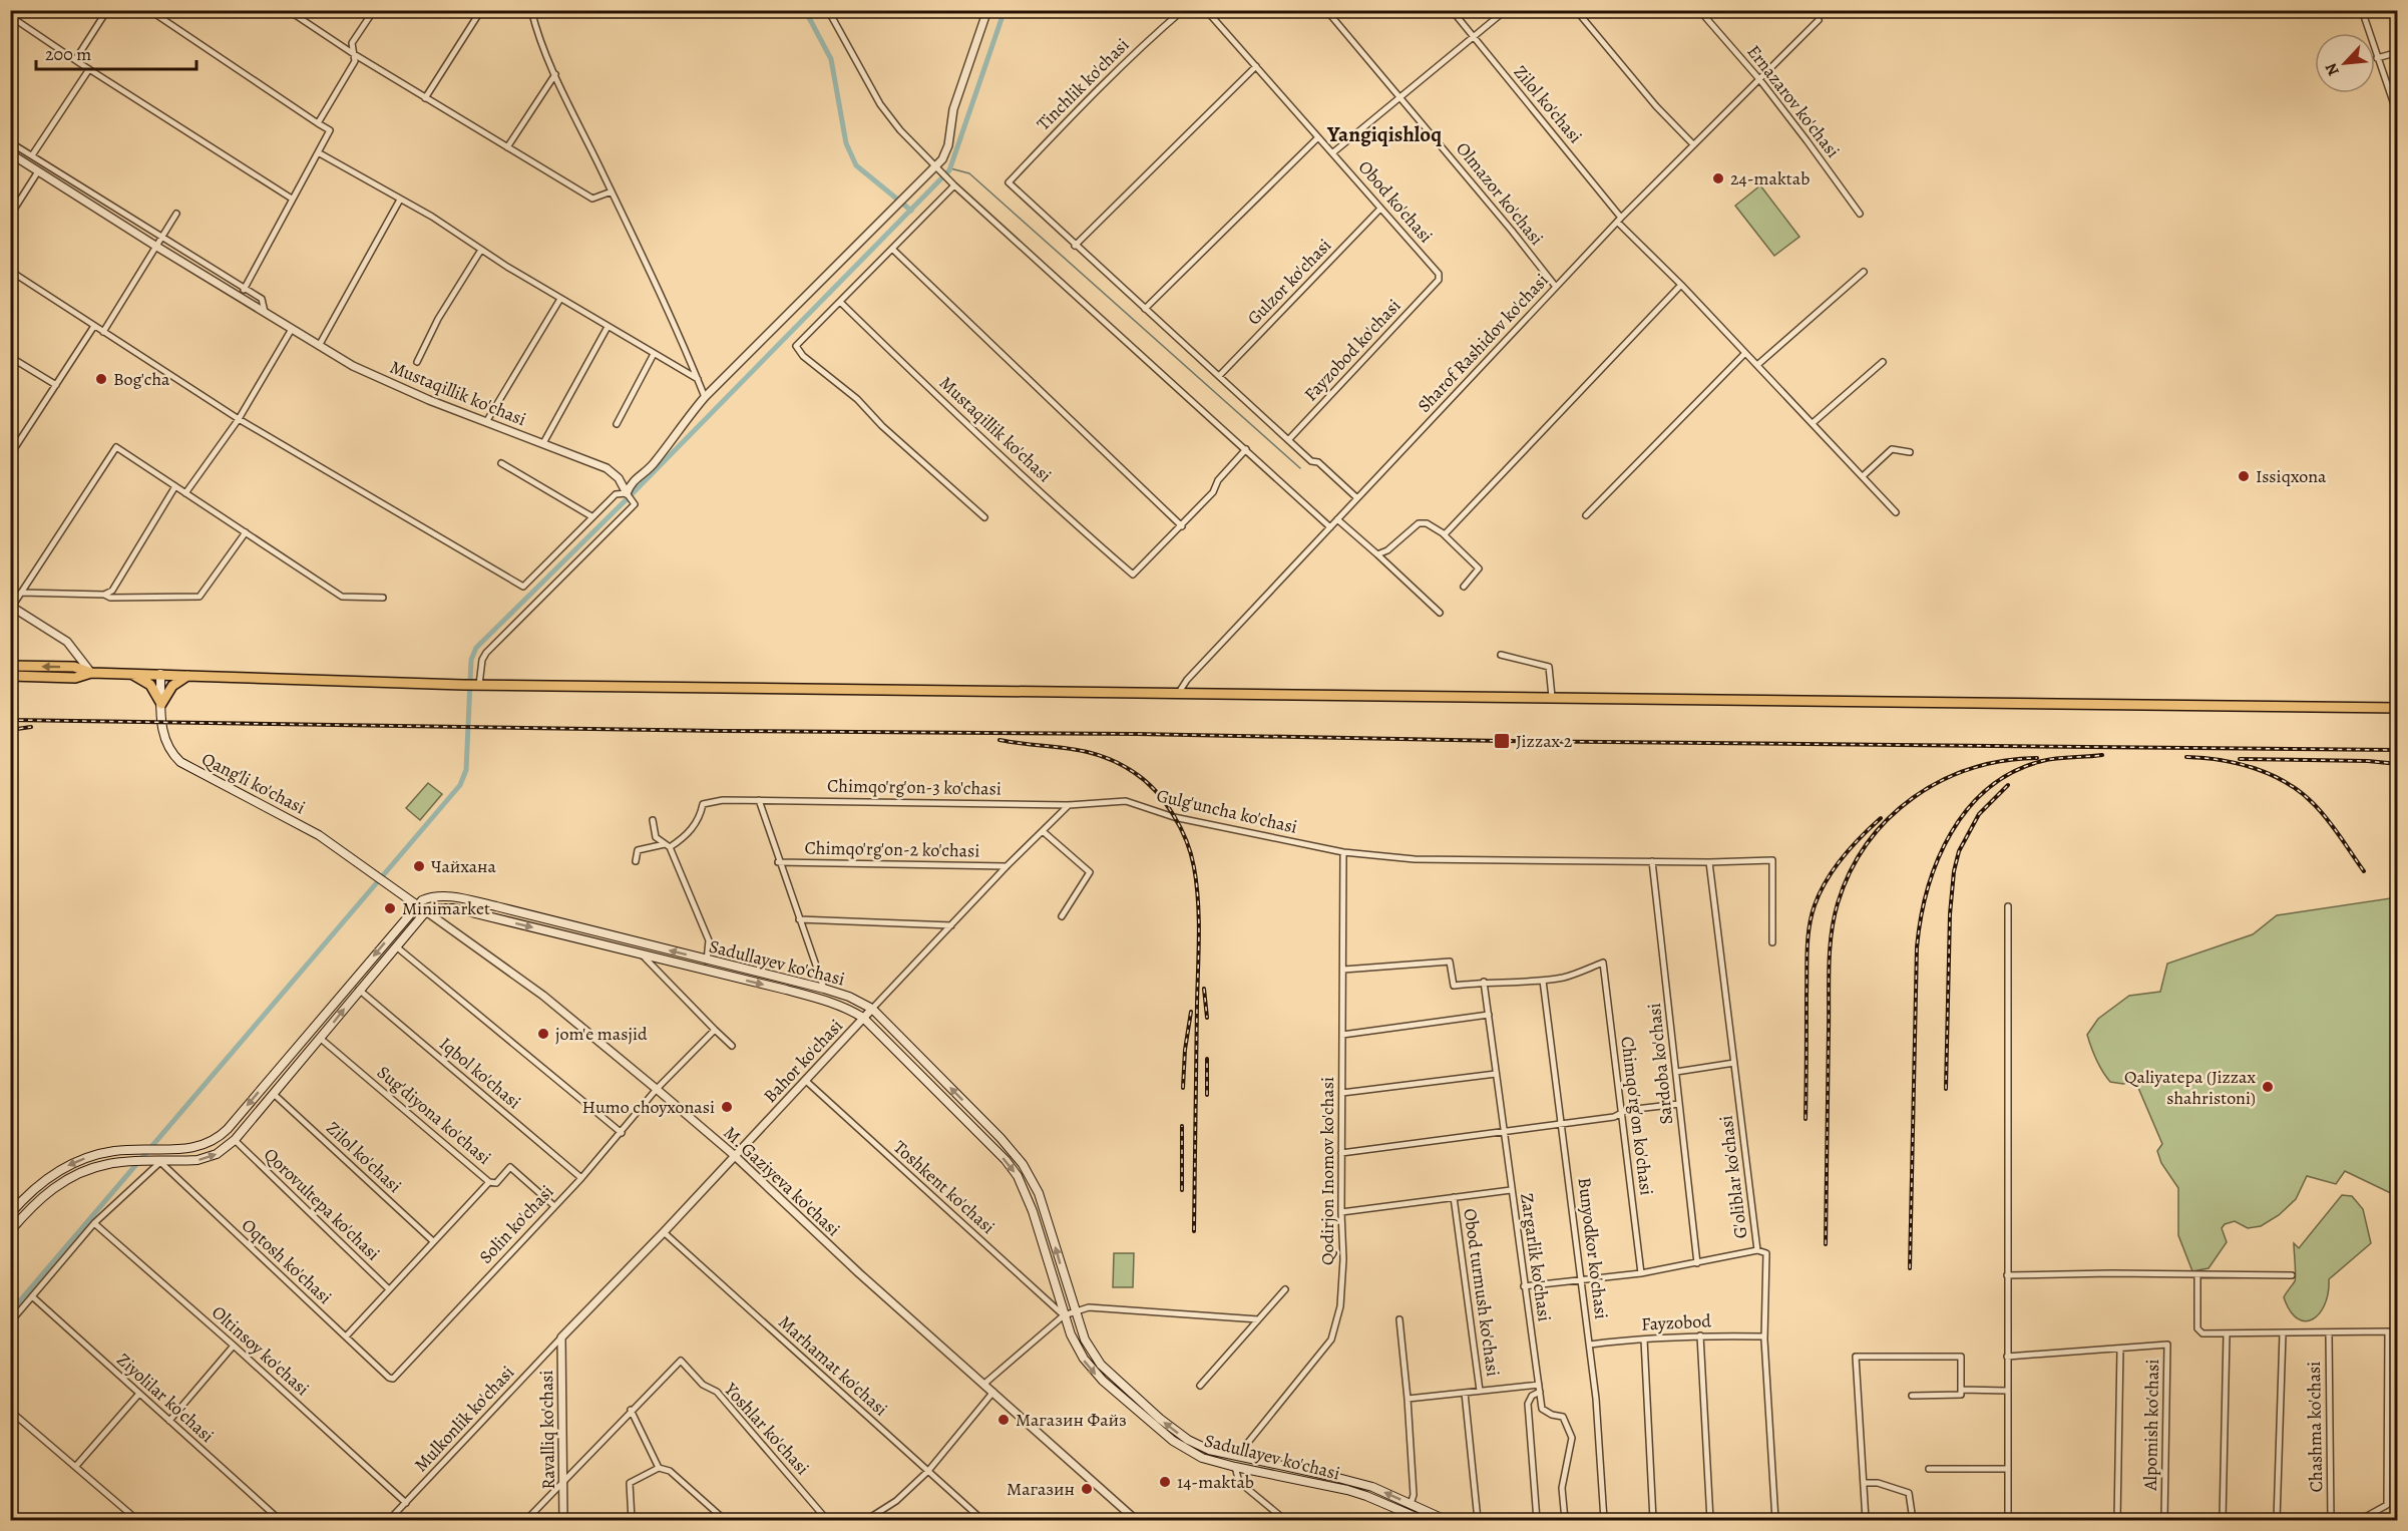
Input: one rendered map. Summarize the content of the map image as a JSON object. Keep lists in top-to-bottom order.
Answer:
{
  "streets": {
    "main road": ["Qang'li ko'chasi", "Sadullayev ko'chasi", "M. Gaziyeva ko'chasi"],
    "street": [
      "Tinchlik ko'chasi",
      "Ernazarov ko'chasi",
      "Zilol ko'chasi",
      "Olmazor ko'chasi",
      "Obod ko'chasi",
      "Gulzor ko'chasi",
      "Sharof Rashidov ko'chasi",
      "Fayzobod ko'chasi",
      "Mustaqillik ko'chasi",
      "Chimqo'rg'on-3 ko'chasi",
      "Gulg'uncha ko'chasi",
      "Chimqo'rg'on-2 ko'chasi",
      "Bahor ko'chasi",
      "Sardoba ko'chasi",
      "Iqbol ko'chasi",
      "Sug'diyona ko'chasi",
      "Chimqo'rg'on ko'chasi",
      "Qodirjon Inomov ko'chasi",
      "G'oliblar ko'chasi",
      "Toshkent ko'chasi",
      "Qorovultepa ko'chasi",
      "Solin ko'chasi",
      "Bunyodkor ko'chasi",
      "Zargarlik ko'chasi",
      "Oqtosh ko'chasi",
      "Obod turmush ko'chasi",
      "Fayzobod",
      "Oltinsoy ko'chasi",
      "Marhamat ko'chasi",
      "Ziyolilar ko'chasi",
      "Mulkonlik ko'chasi",
      "Alpomish ko'chasi",
      "Chashma ko'chasi",
      "Yoshlar ko'chasi",
      "Ravalliq ko'chasi"
    ]
  },
  "crossings": [
    ["Ernazarov ko'chasi", "Sharof Rashidov ko'chasi"],
    ["Zilol ko'chasi", "Sharof Rashidov ko'chasi"],
    ["Olmazor ko'chasi", "Sharof Rashidov ko'chasi"],
    ["Obod ko'chasi", "Gulzor ko'chasi"],
    ["Obod ko'chasi", "Fayzobod ko'chasi"],
    ["Qang'li ko'chasi", "M. Gaziyeva ko'chasi"],
    ["Chimqo'rg'on-3 ko'chasi", "Gulg'uncha ko'chasi"],
    ["Chimqo'rg'on-3 ko'chasi", "Bahor ko'chasi"],
    ["Gulg'uncha ko'chasi", "Bahor ko'chasi"],
    ["Gulg'uncha ko'chasi", "Sardoba ko'chasi"],
    ["Gulg'uncha ko'chasi", "Qodirjon Inomov ko'chasi"],
    ["Gulg'uncha ko'chasi", "G'oliblar ko'chasi"],
    ["Chimqo'rg'on-2 ko'chasi", "Bahor ko'chasi"],
    ["Sadullayev ko'chasi", "Bahor ko'chasi"],
    ["Sadullayev ko'chasi", "Qodirjon Inomov ko'chasi"],
    ["Sadullayev ko'chasi", "M. Gaziyeva ko'chasi"],
    ["Sadullayev ko'chasi", "Toshkent ko'chasi"],
    ["Bahor ko'chasi", "M. Gaziyeva ko'chasi"],
    ["Bahor ko'chasi", "Toshkent ko'chasi"],
    ["Bahor ko'chasi", "Marhamat ko'chasi"],
    ["Bahor ko'chasi", "Mulkonlik ko'chasi"],
    ["Bahor ko'chasi", "Ravalliq ko'chasi"],
    ["Iqbol ko'chasi", "Solin ko'chasi"],
    ["Sug'diyona ko'chasi", "Solin ko'chasi"],
    ["Chimqo'rg'on ko'chasi", "Bunyodkor ko'chasi"],
    ["G'oliblar ko'chasi", "Fayzobod"],
    ["M. Gaziyeva ko'chasi", "Solin ko'chasi"],
    ["Solin ko'chasi", "Oqtosh ko'chasi"],
    ["Bunyodkor ko'chasi", "Fayzobod"],
    ["Oltinsoy ko'chasi", "Mulkonlik ko'chasi"],
    ["Mulkonlik ko'chasi", "Ravalliq ko'chasi"]
  ],
  "districts": ["Yangiqishloq"],
  "places": {
    "other": [
      "24-maktab",
      "Bog'cha",
      "Issiqxona",
      "Чайхана",
      "Minimarket",
      "jom'e masjid",
      "Qaliyatepa (Jizzax shahristoni)",
      "Humo choyxonasi",
      "Магазин Файз",
      "14-maktab",
      "Магазин"
    ],
    "transit": ["Jizzax 2"]
  },
  "scale_bar": "200 m",
  "north": "bottom left"
}
